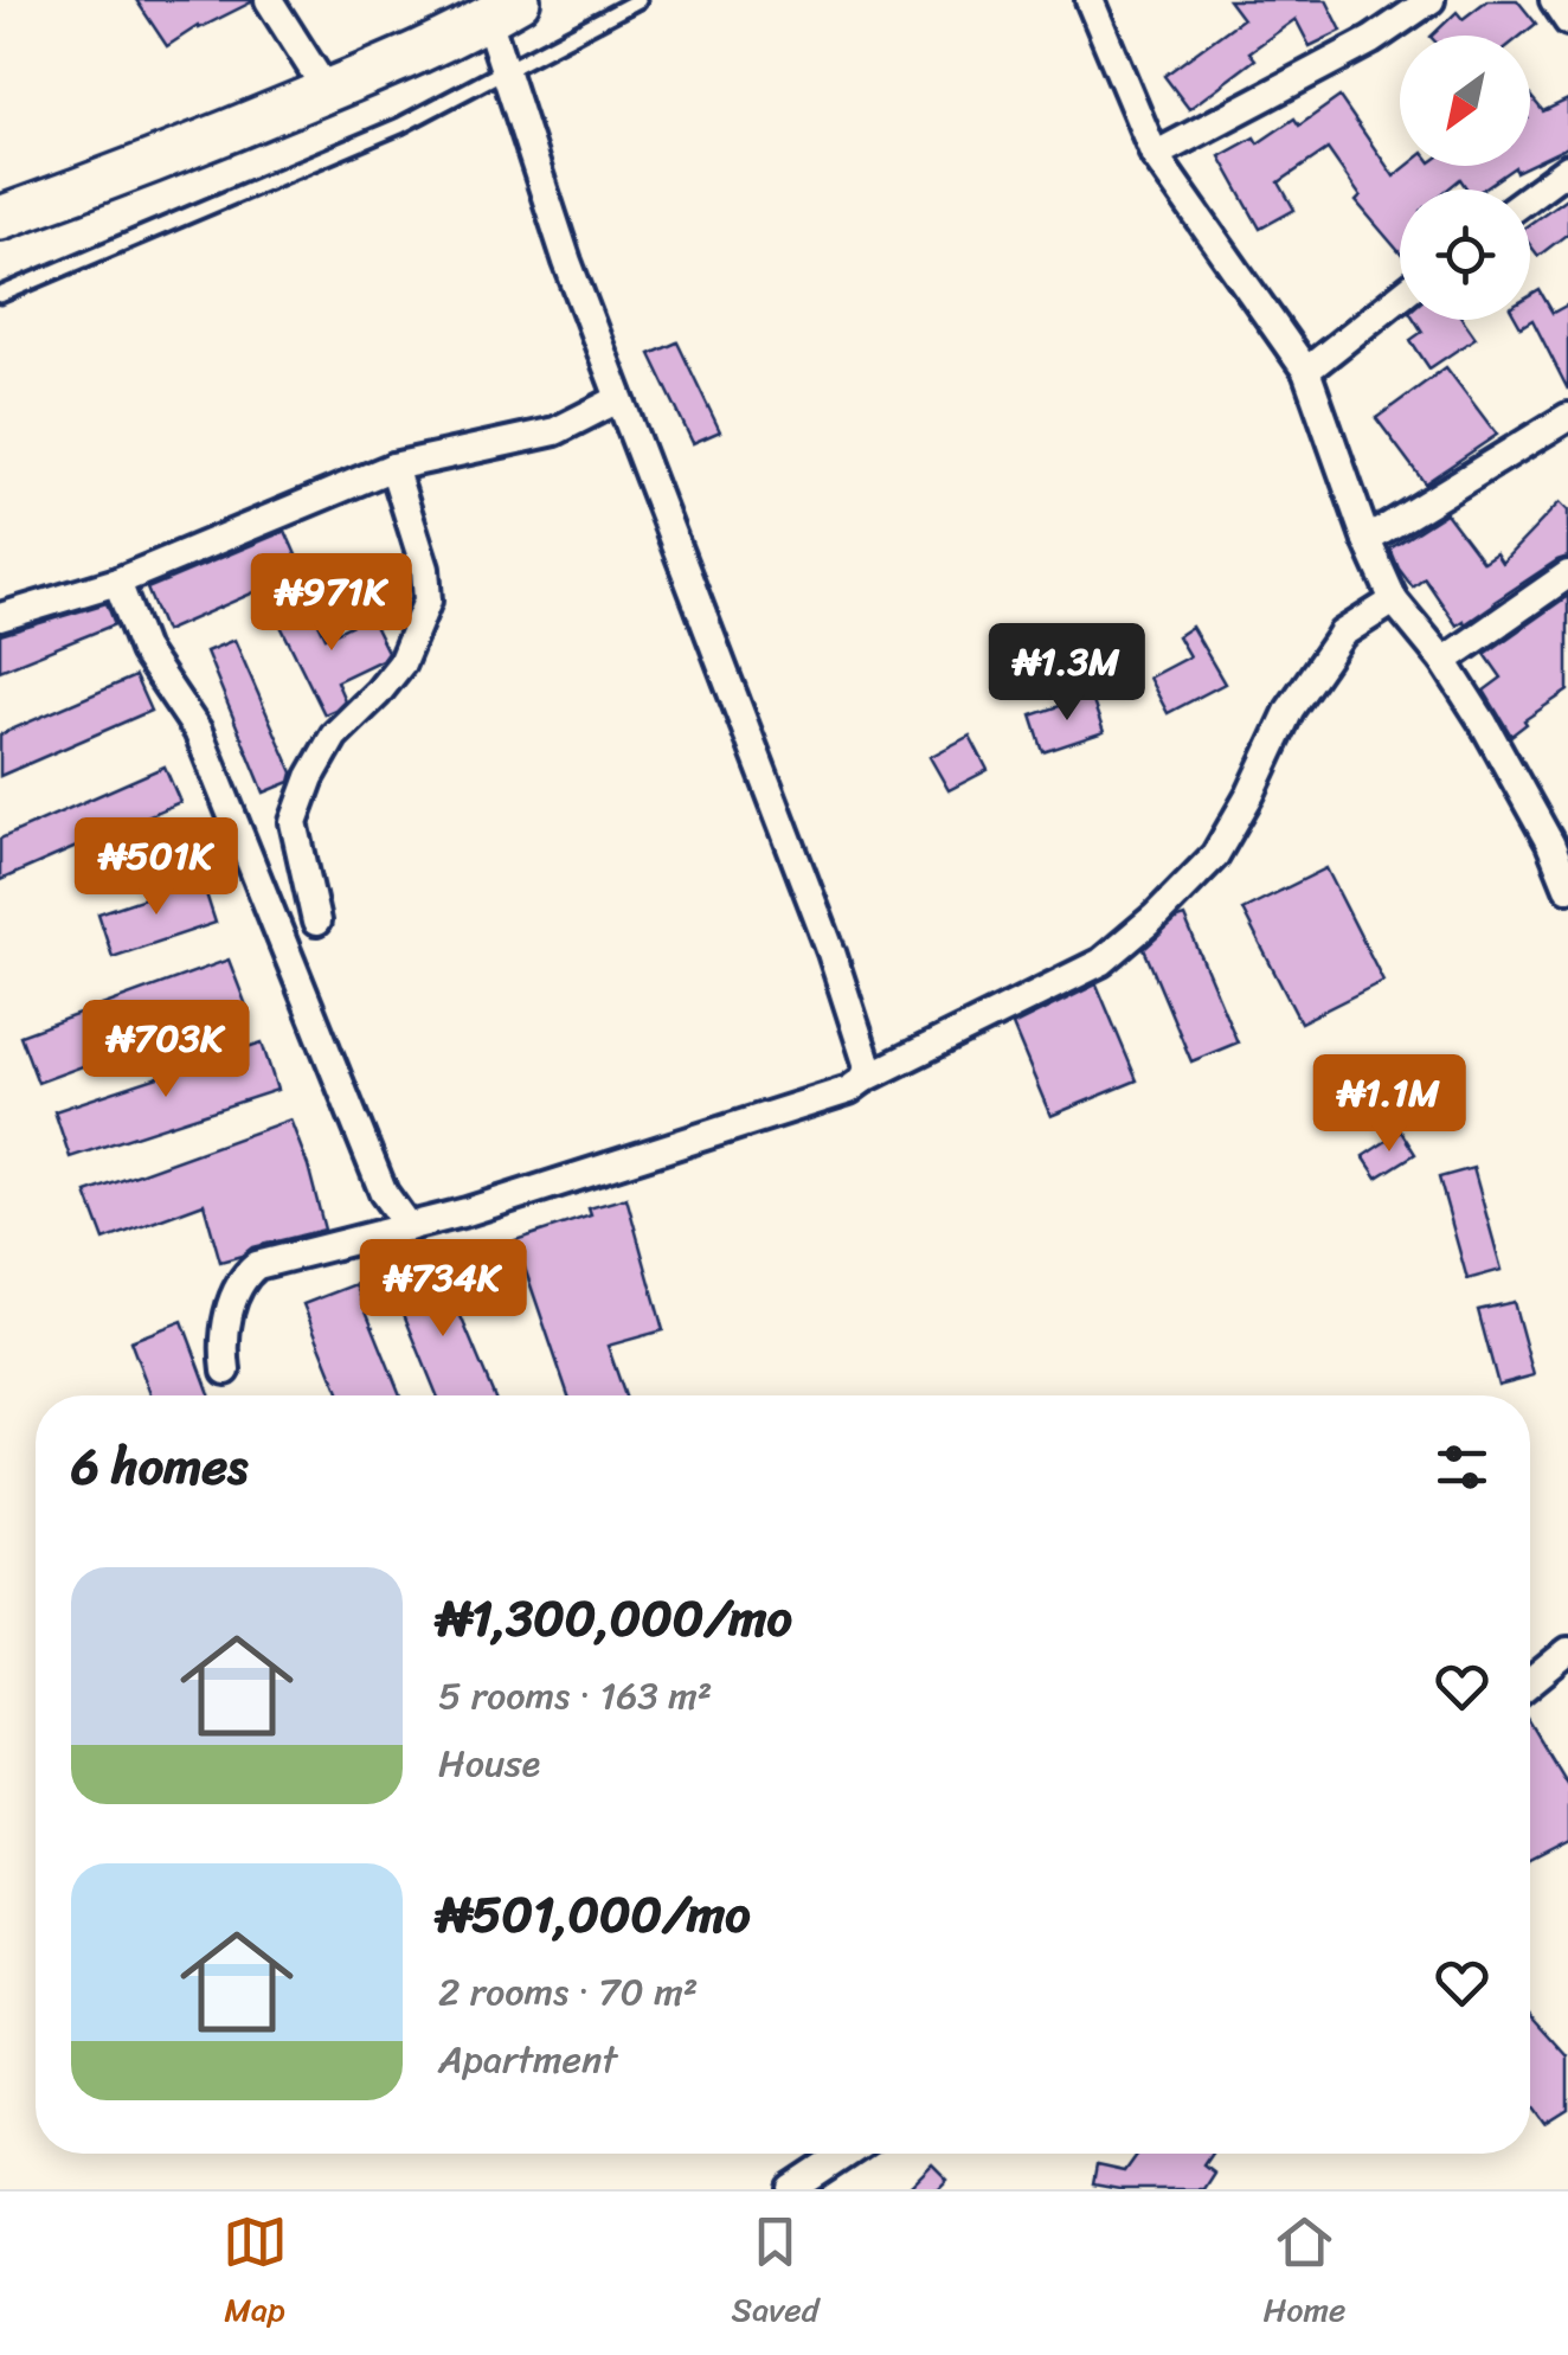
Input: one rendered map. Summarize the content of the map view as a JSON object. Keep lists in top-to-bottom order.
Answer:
{
  "north": "bottom left",
  "page": {
    "price": [
      "₦971K",
      "₦1.3M",
      "₦501K",
      "₦703K",
      "₦1.1M",
      "₦734K"
    ],
    "heading": "6 homes",
    "list": [
      {
        "name": "₦1,300,000/mo",
        "note": "5 rooms · 163 m² · House"
      },
      {
        "name": "₦501,000/mo",
        "note": "2 rooms · 70 m² · Apartment"
      }
    ],
    "tabs": ["Map", "Saved", "Home"]
  }
}
